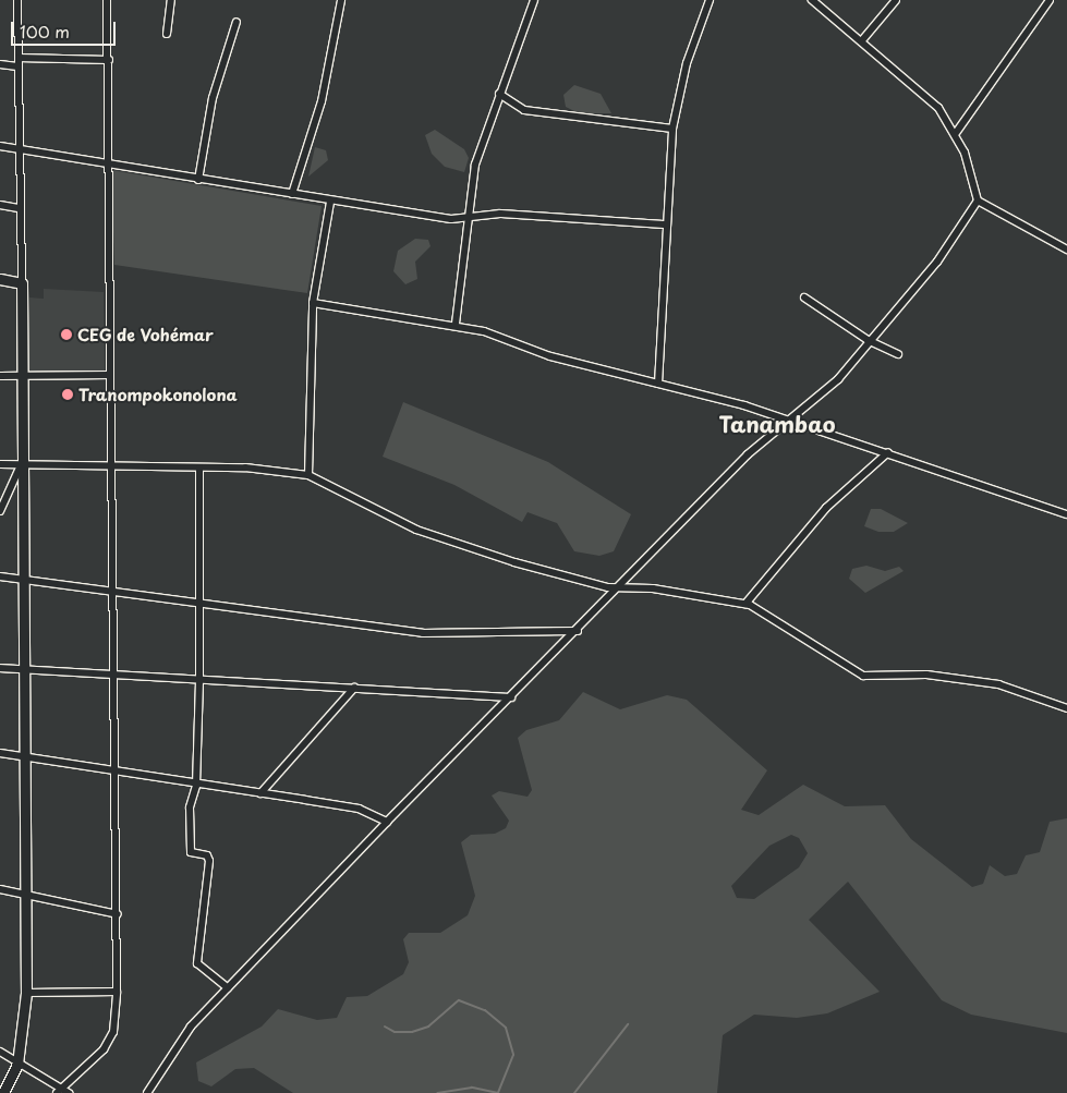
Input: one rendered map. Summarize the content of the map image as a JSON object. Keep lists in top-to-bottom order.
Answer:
{
  "districts": ["Tanambao"],
  "places": ["CEG de Vohémar", "Tranompokonolona"],
  "scale_bar": "100 m"
}
